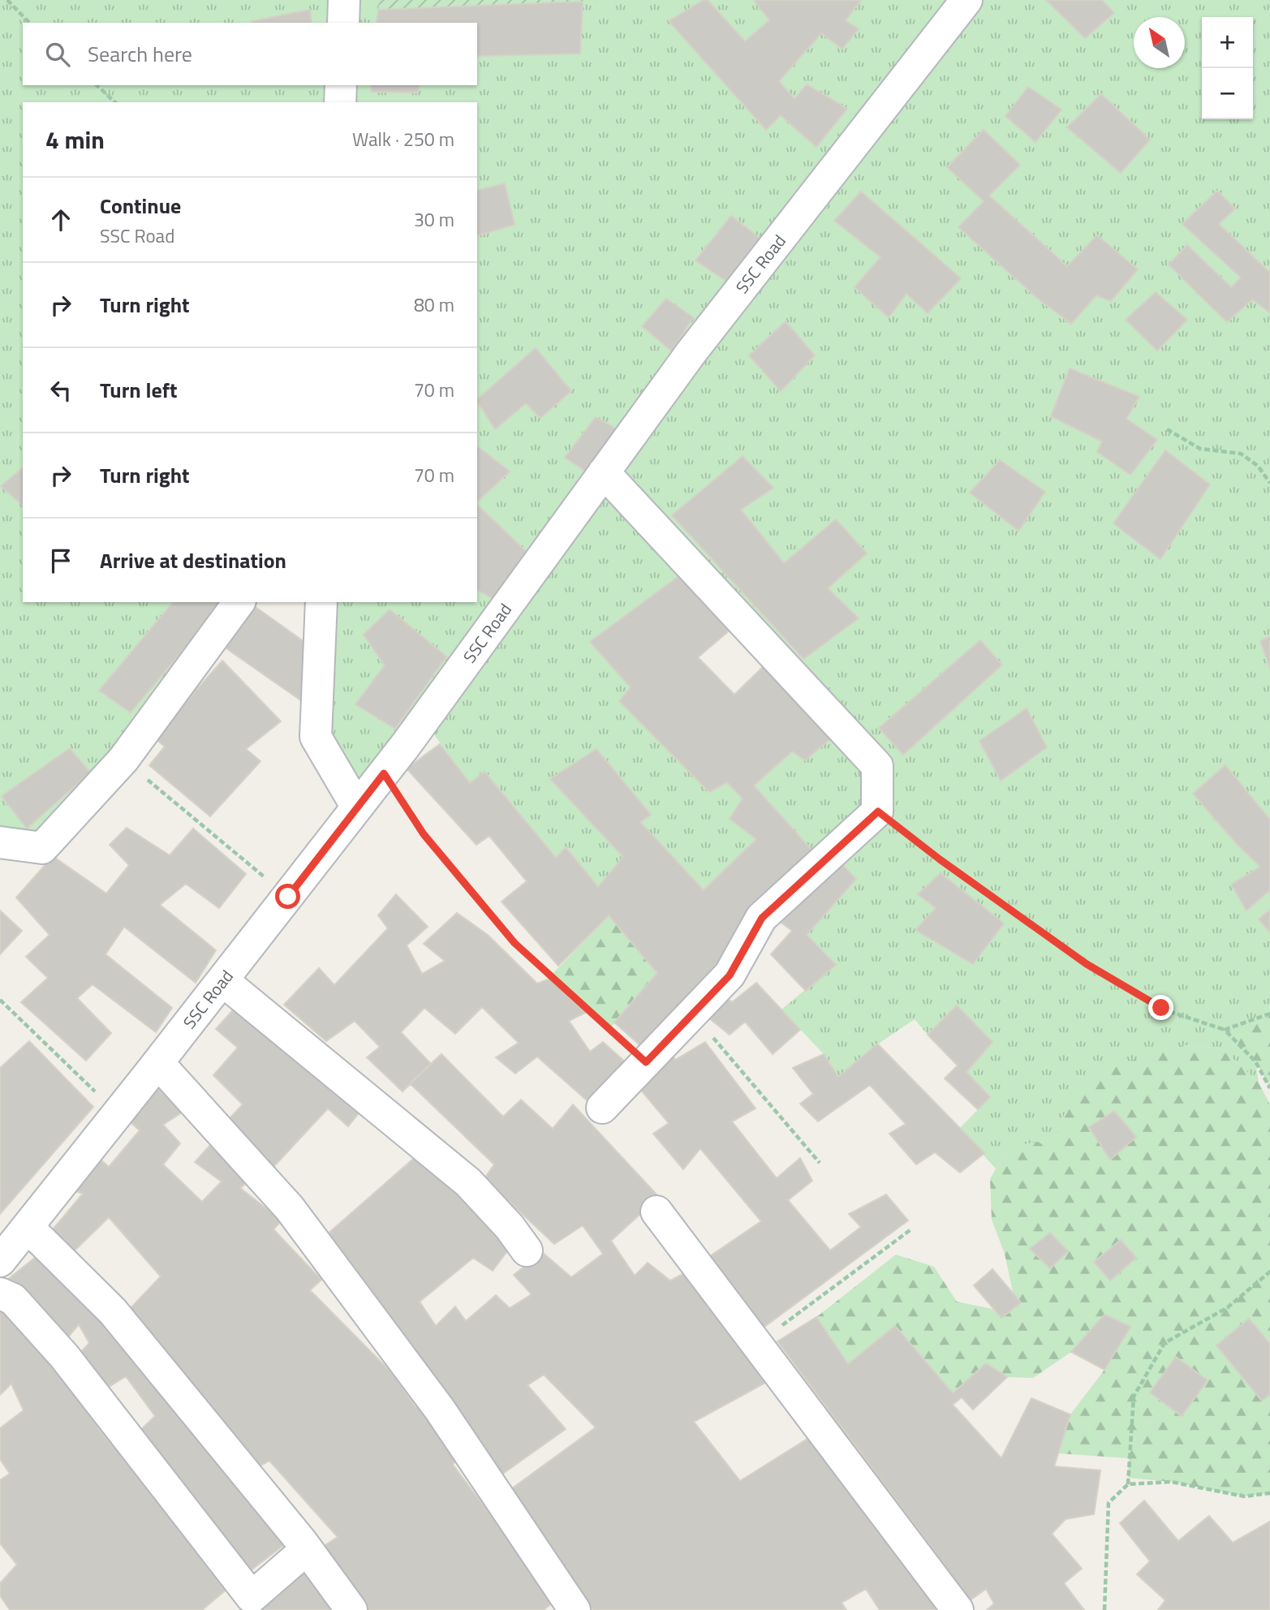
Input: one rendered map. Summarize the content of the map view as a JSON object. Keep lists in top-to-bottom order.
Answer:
{
  "streets": {
    "street": ["SSC Road"]
  },
  "north": "top left",
  "page": {
    "map_buttons": ["+", "−"],
    "search": "Search here",
    "heading": ["4 min", "Walk · 250 m"],
    "list": [
      ["Continue", "SSC Road", "30 m"],
      ["Turn right", "80 m"],
      ["Turn left", "70 m"],
      ["Turn right", "70 m"],
      "Arrive at destination"
    ]
  }
}
